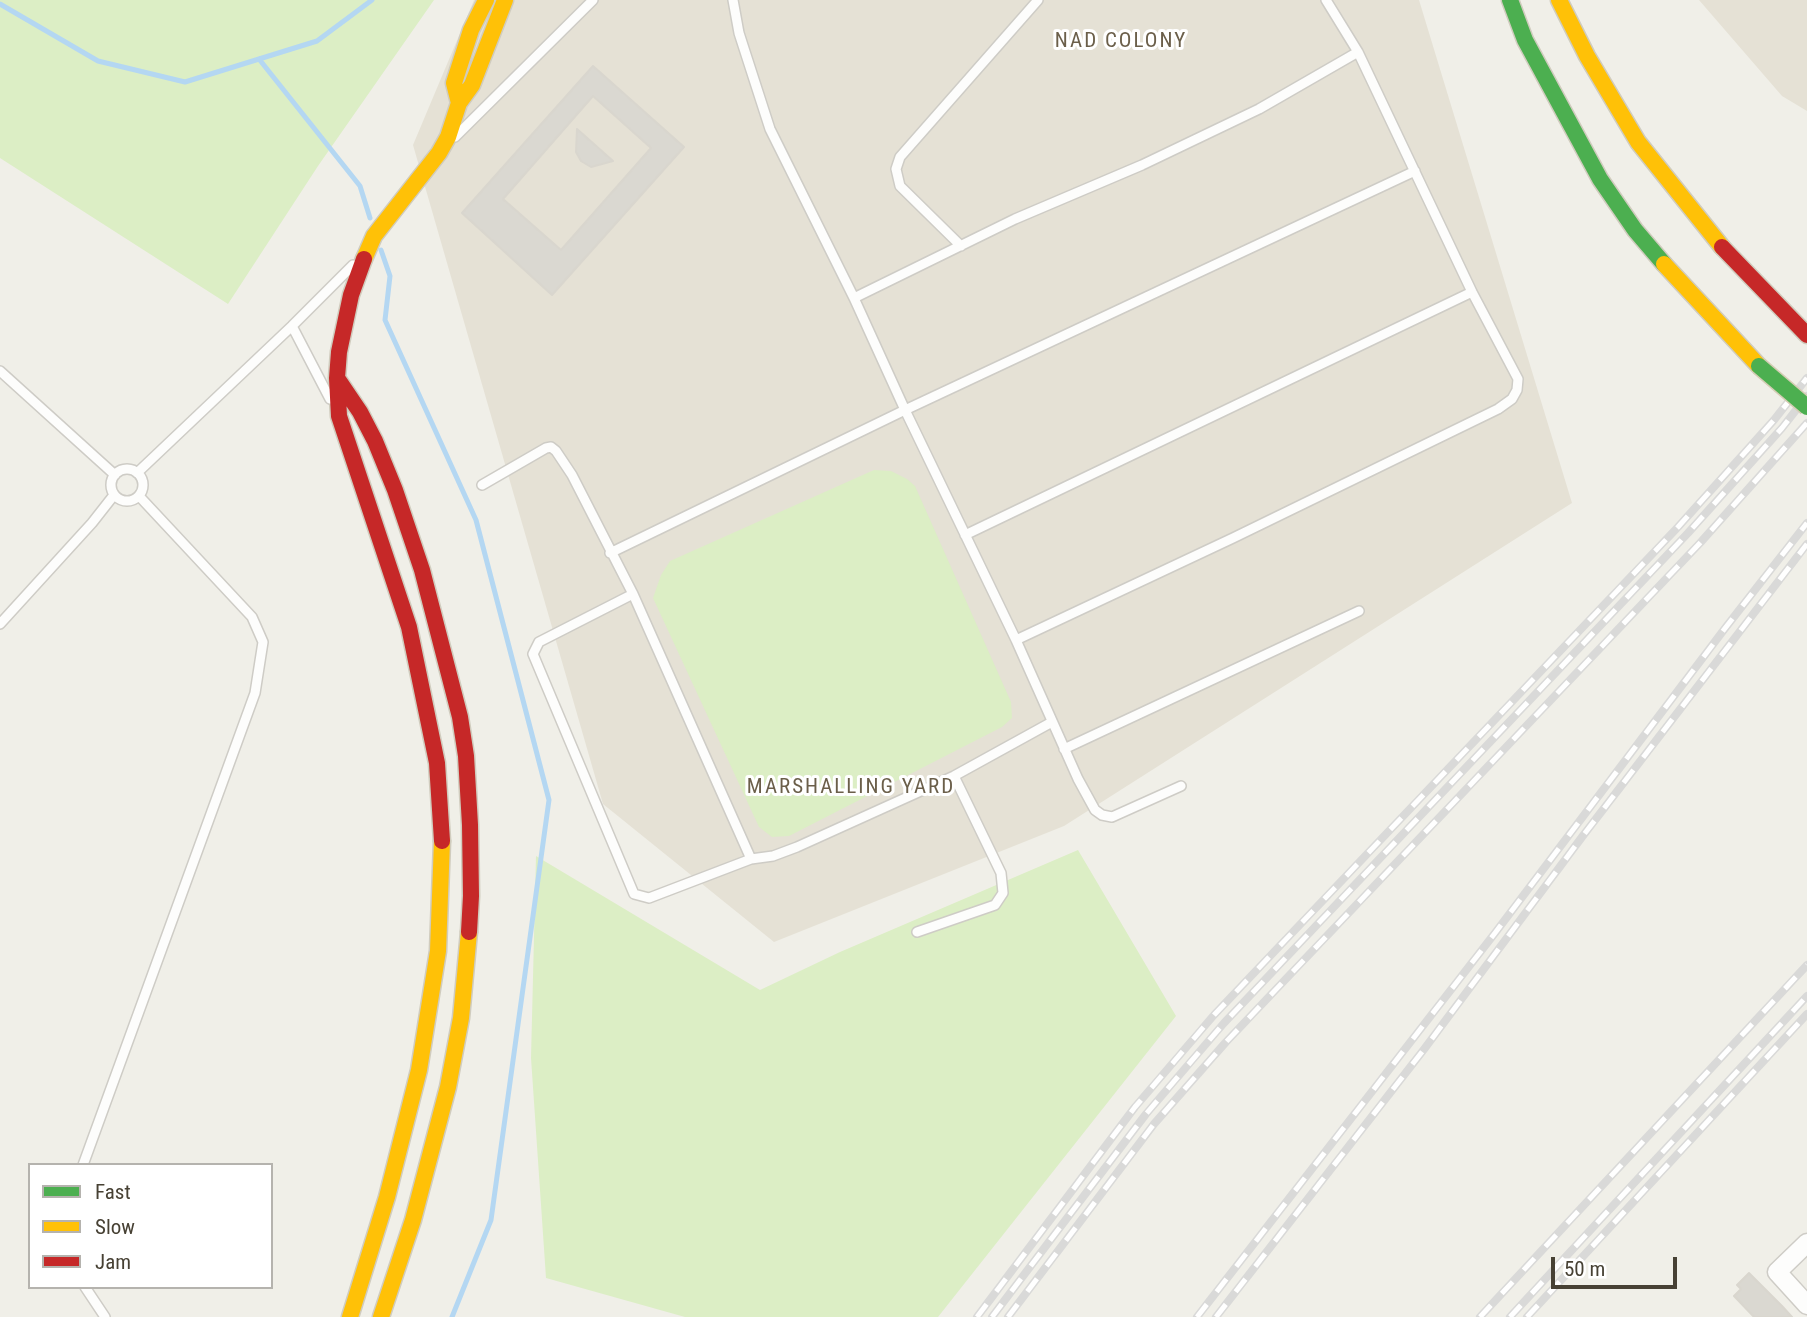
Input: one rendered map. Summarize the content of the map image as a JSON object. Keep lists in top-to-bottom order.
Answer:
{
  "districts": ["NAD COLONY", "MARSHALLING YARD"],
  "legend": ["Fast", "Slow", "Jam"],
  "scale_bar": "50 m"
}
